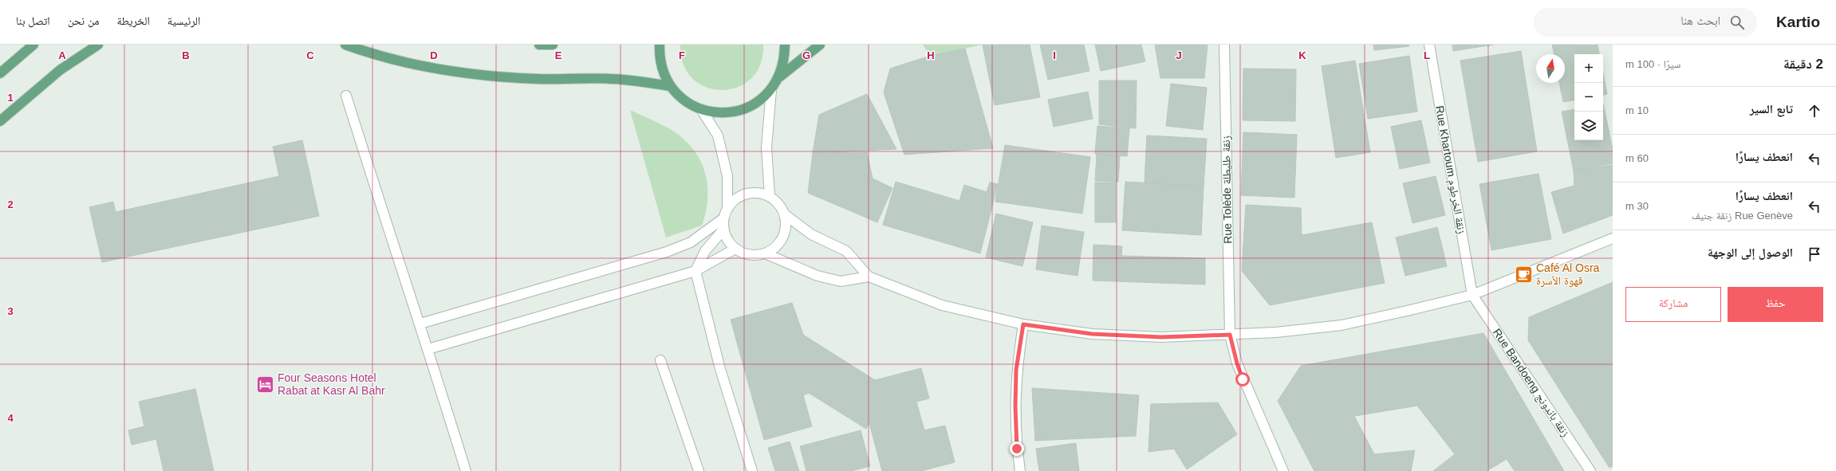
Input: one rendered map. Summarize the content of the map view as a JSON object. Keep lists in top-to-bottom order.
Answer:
{
  "streets": {
    "street": ["Rue Khartoum زنقة الخرطوم", "Rue Tolède زنقة طليطلة", "Rue Bandoeng زنقة باندونج"]
  },
  "crossings": [
    ["Rue Khartoum زنقة الخرطوم", "Rue Bandoeng زنقة باندونج"]
  ],
  "places": {
    "cafe": ["Café Al Osra قهوة الأسرة"],
    "hotel": ["Four Seasons Hotel Rabat at Kasr Al Bahr"]
  },
  "north": "top",
  "page": {
    "header": "Kartio",
    "search": "ابحث هنا",
    "nav": [
      "الرئيسية",
      "الخريطة",
      "من نحن",
      "اتصل بنا"
    ],
    "heading": ["2 دقيقة", "سيرًا · 100 m"],
    "map_buttons": ["+", "−"],
    "list": [
      ["تابع السير", "10 m"],
      ["انعطف يسارًا", "60 m"],
      ["انعطف يسارًا", "Rue Genève زنقة جنيف", "30 m"],
      "الوصول إلى الوجهة"
    ],
    "buttons": ["حفظ", "مشاركة"]
  },
  "grid": {
    "columns": [
      "A",
      "B",
      "C",
      "D",
      "E",
      "F",
      "G",
      "H",
      "I",
      "J",
      "K",
      "L"
    ],
    "rows": [
      "1",
      "2",
      "3",
      "4"
    ]
  }
}
